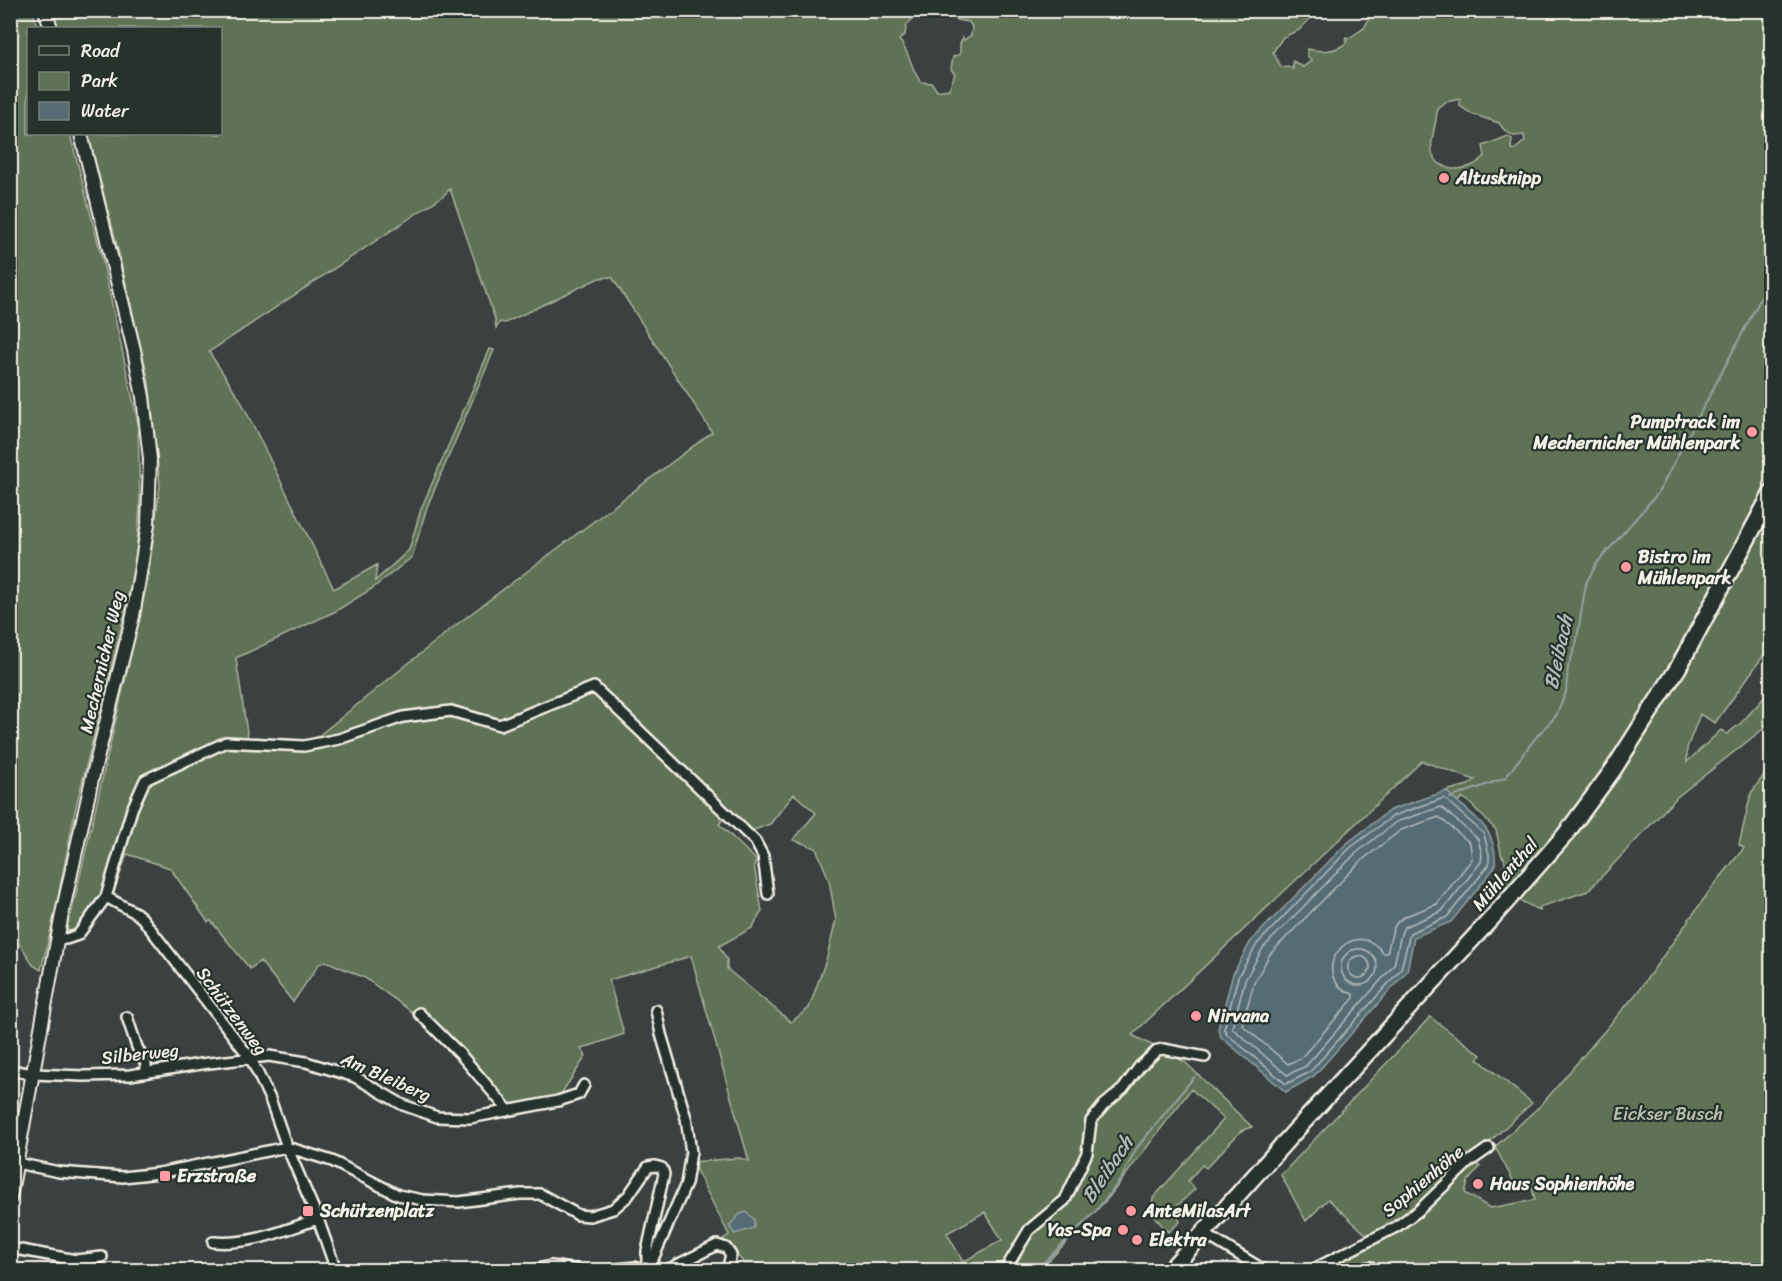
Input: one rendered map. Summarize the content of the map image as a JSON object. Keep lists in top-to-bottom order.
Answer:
{
  "streets": {
    "main road": ["Mühlenthal"],
    "street": [
      "Mechernicher Weg",
      "Schützenweg",
      "Silberweg",
      "Am Bleiberg",
      "Sophienhöhe"
    ]
  },
  "crossings": [
    ["Mechernicher Weg", "Silberweg"],
    ["Schützenweg", "Silberweg"],
    ["Schützenweg", "Am Bleiberg"],
    ["Silberweg", "Am Bleiberg"]
  ],
  "water": ["Bleibach"],
  "parks": ["Eickser Busch"],
  "places": {
    "other": [
      "Altusknipp",
      "Pumptrack im Mechernicher Mühlenpark",
      "Bistro im Mühlenpark",
      "Nirvana",
      "Haus Sophienhöhe",
      "AnteMilasArt",
      "Yas-Spa",
      "Elektra"
    ],
    "transit": ["Erzstraße", "Schützenplatz"]
  },
  "legend": ["Road", "Park", "Water"]
}
